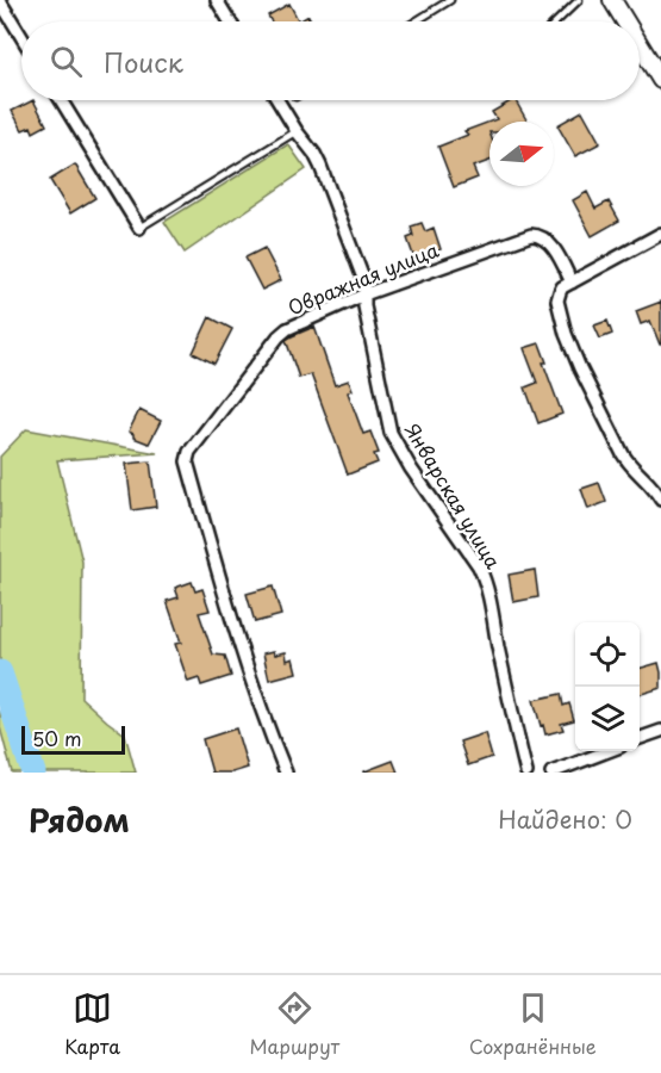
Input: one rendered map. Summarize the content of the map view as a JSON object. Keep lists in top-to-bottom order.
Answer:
{
  "streets": {
    "street": ["Овражная улица", "Январская улица"]
  },
  "crossings": [
    ["Овражная улица", "Январская улица"]
  ],
  "scale_bar": "50 m",
  "north": "right",
  "page": {
    "search": "Поиск",
    "scale": "50 m",
    "heading": ["Рядом", "Найдено: 0"],
    "nav": ["Карта", "Маршрут", "Сохранённые"]
  }
}
